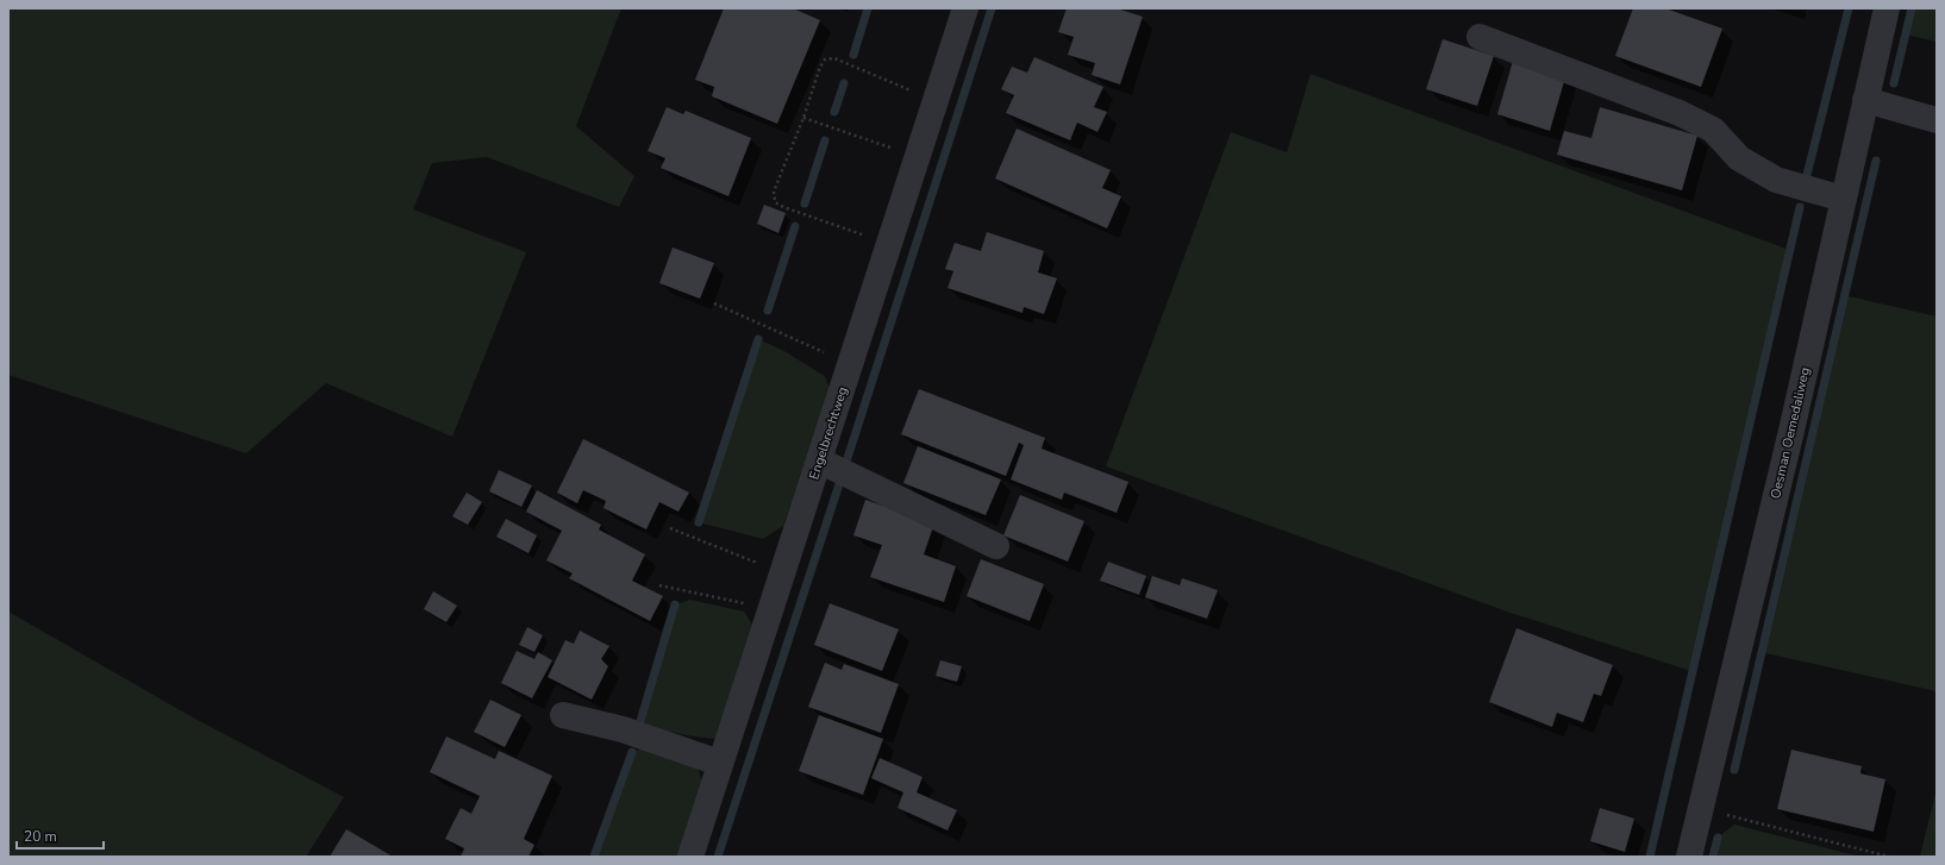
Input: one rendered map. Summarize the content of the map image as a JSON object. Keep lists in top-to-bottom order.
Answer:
{
  "streets": {
    "street": ["Engelbrechtweg", "Oesman Oemedaliweg"]
  },
  "scale_bar": "20 m"
}
